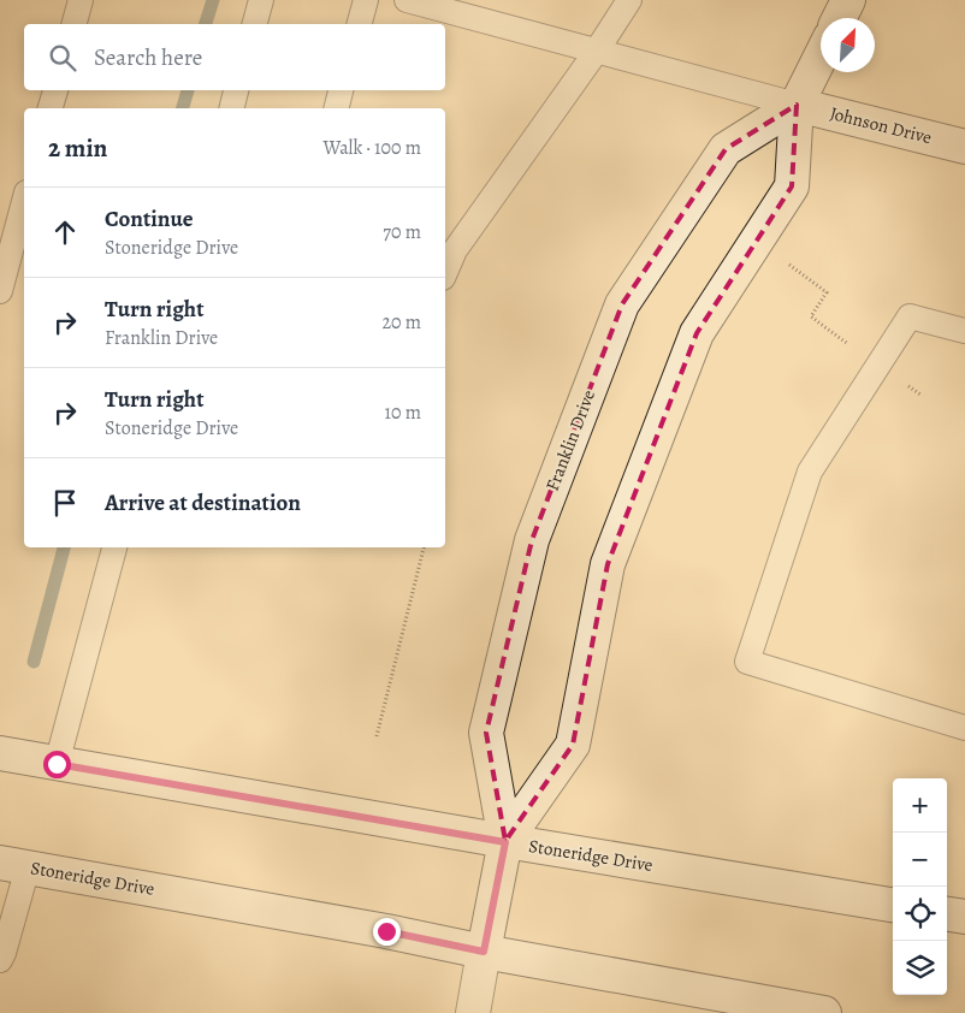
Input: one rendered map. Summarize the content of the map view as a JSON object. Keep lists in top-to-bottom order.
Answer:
{
  "streets": {
    "street": ["Johnson Drive", "Franklin Drive", "Stoneridge Drive"]
  },
  "crossings": [
    ["Johnson Drive", "Franklin Drive"],
    ["Franklin Drive", "Stoneridge Drive"]
  ],
  "north": "top right",
  "page": {
    "search": "Search here",
    "heading": ["2 min", "Walk · 100 m"],
    "list": [
      ["Continue", "Stoneridge Drive", "70 m"],
      ["Turn right", "Franklin Drive", "20 m"],
      ["Turn right", "Stoneridge Drive", "10 m"],
      "Arrive at destination"
    ],
    "map_buttons": ["+", "−"]
  }
}
